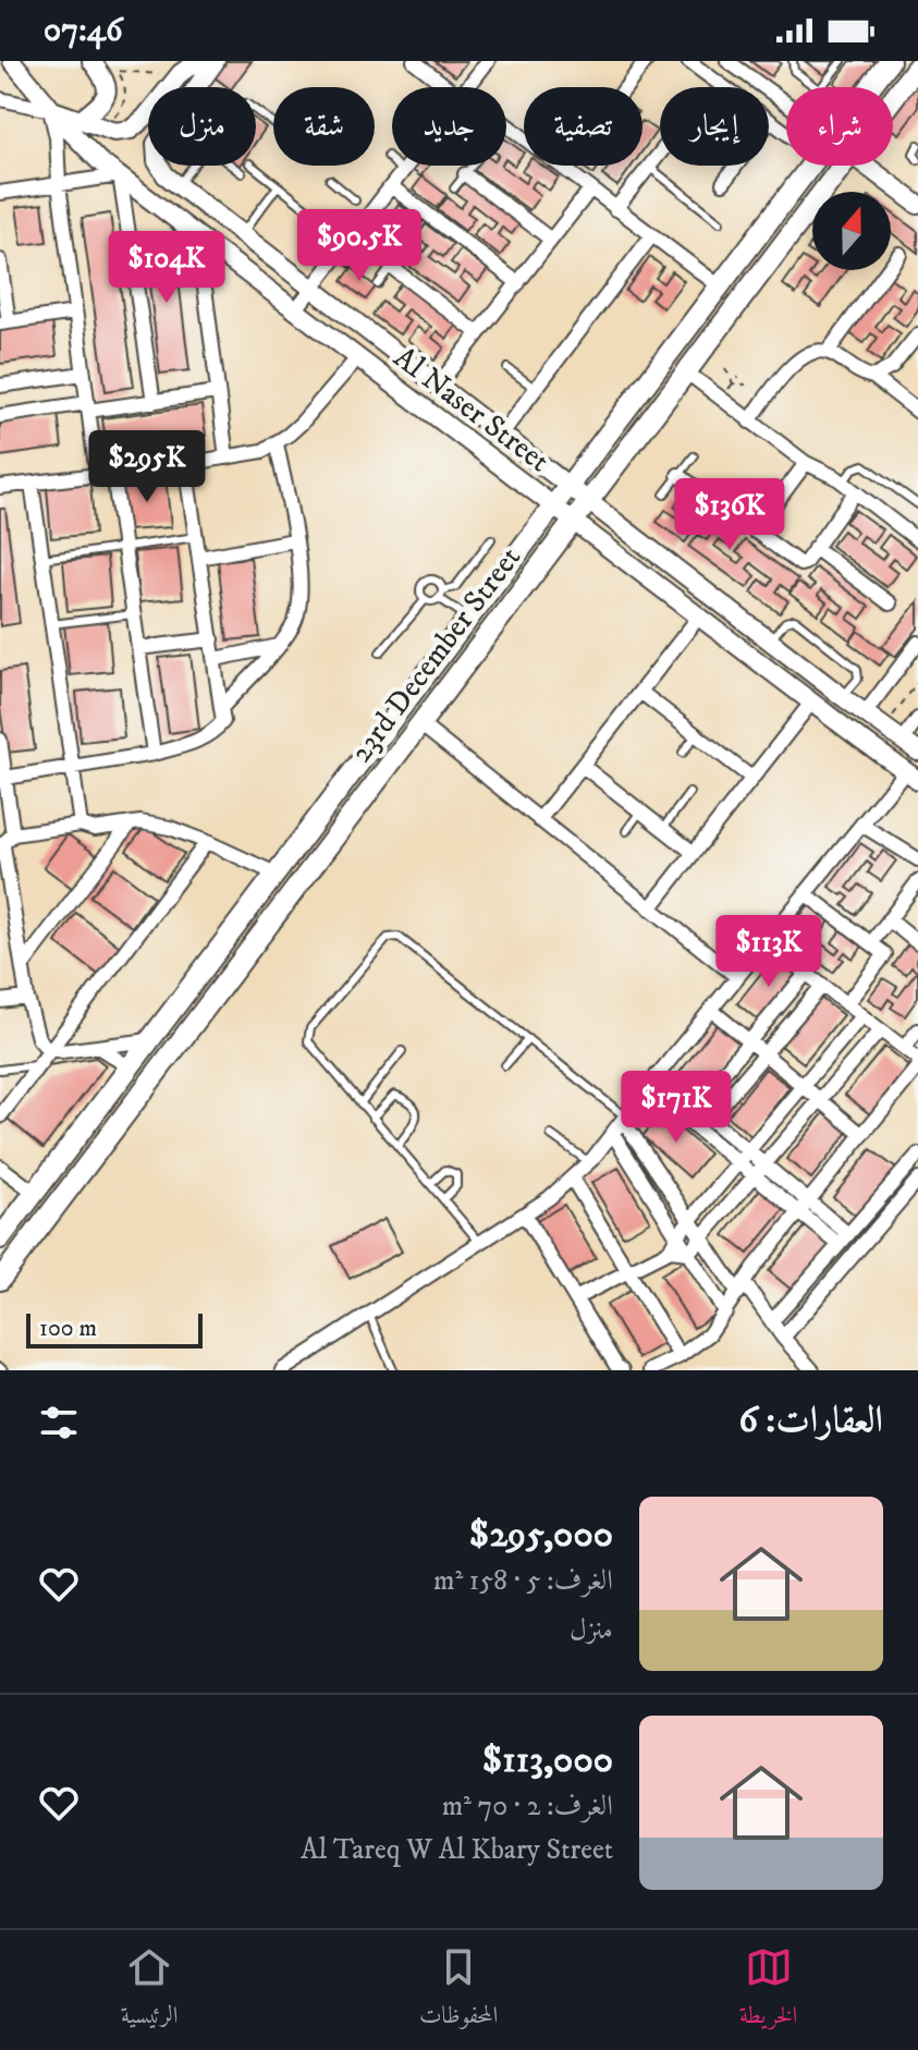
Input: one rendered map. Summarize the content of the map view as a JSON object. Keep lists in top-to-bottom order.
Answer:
{
  "streets": {
    "main road": ["23rd December Street"],
    "street": ["Al Naser Street"]
  },
  "crossings": [
    ["Al Naser Street", "23rd December Street"]
  ],
  "scale_bar": "100 m",
  "north": "top",
  "page": {
    "status": "07:46",
    "chip": [
      "شراء",
      "إيجار",
      "تصفية",
      "جديد",
      "شقة",
      "منزل"
    ],
    "price": [
      "$90.5K",
      "$104K",
      "$295K",
      "$136K",
      "$113K",
      "$171K"
    ],
    "scale": "100 m",
    "heading": "العقارات: 6",
    "list": [
      {
        "name": "$295,000",
        "note": "الغرف: 5 · 158 m² · منزل"
      },
      {
        "name": "$113,000",
        "note": "الغرف: 2 · 70 m² · Al Tareq W Al Kbary Street"
      }
    ],
    "tabs": ["الخريطة", "المحفوظات", "الرئيسية"]
  }
}
